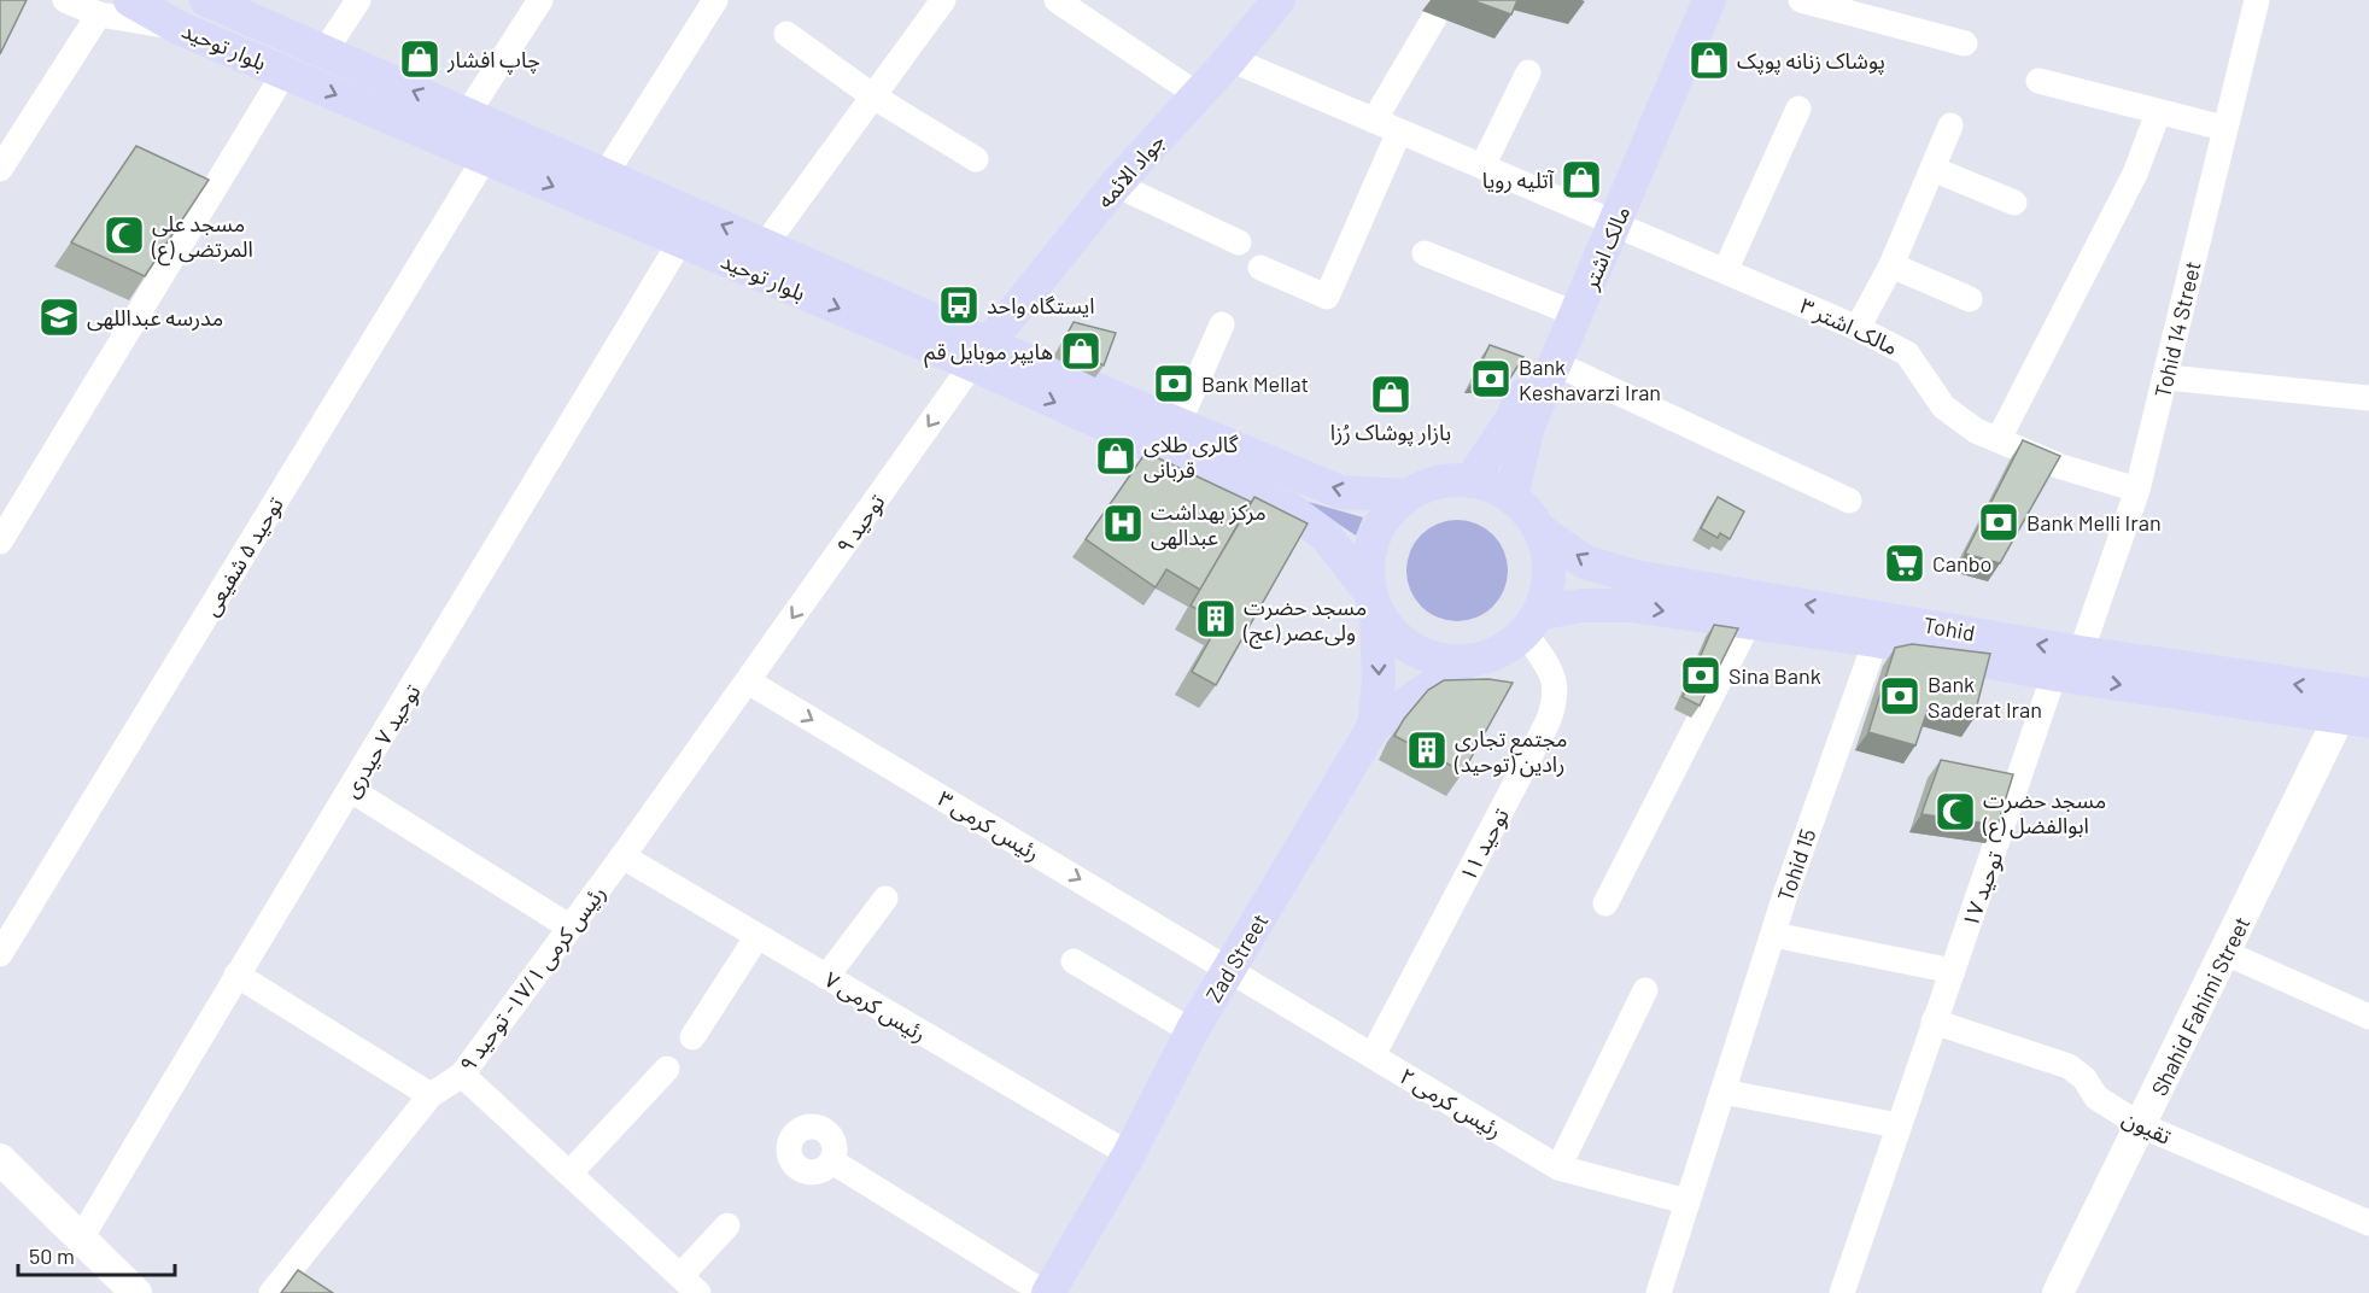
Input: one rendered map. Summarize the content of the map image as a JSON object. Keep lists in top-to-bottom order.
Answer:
{
  "streets": {
    "main road": [
      "بلوار توحید",
      "جواد الائمه",
      "مالک اشتر",
      "Tohid",
      "Zad Street"
    ],
    "street": [
      "مالک اشتر ۳",
      "Tohid 14 Street",
      "توحید ۹",
      "توحید ۵ شفیعی",
      "توحید ۷ حیدری",
      "رئیس کرمی ۳",
      "توحید ۱۱",
      "Tohid 15",
      "توحید ۱۷",
      "رئیس کرمی ۱۷/۱- توحید ۹",
      "رئیس کرمی ۷",
      "Shahid Fahimi Street",
      "رئیس کرمی ۲",
      "تقیون"
    ]
  },
  "crossings": [
    ["بلوار توحید", "جواد الائمه"],
    ["بلوار توحید", "مالک اشتر"],
    ["بلوار توحید", "توحید ۹"],
    ["بلوار توحید", "توحید ۵ شفیعی"],
    ["بلوار توحید", "Tohid"],
    ["بلوار توحید", "توحید ۷ حیدری"],
    ["بلوار توحید", "توحید ۱۱"],
    ["بلوار توحید", "Zad Street"],
    ["جواد الائمه", "مالک اشتر ۳"],
    ["جواد الائمه", "توحید ۹"],
    ["مالک اشتر", "مالک اشتر ۳"],
    ["مالک اشتر", "Tohid"],
    ["مالک اشتر", "توحید ۱۱"],
    ["مالک اشتر", "Zad Street"],
    ["مالک اشتر ۳", "Tohid 14 Street"],
    ["Tohid 14 Street", "Tohid"],
    ["توحید ۹", "رئیس کرمی ۳"],
    ["توحید ۹", "رئیس کرمی ۱۷/۱- توحید ۹"],
    ["Tohid", "توحید ۱۱"],
    ["Tohid", "Tohid 15"],
    ["Tohid", "توحید ۱۷"],
    ["Tohid", "Zad Street"],
    ["Tohid", "Shahid Fahimi Street"],
    ["رئیس کرمی ۳", "Zad Street"],
    ["رئیس کرمی ۳", "رئیس کرمی ۱۷/۱- توحید ۹"],
    ["رئیس کرمی ۳", "رئیس کرمی ۲"],
    ["توحید ۱۱", "Zad Street"],
    ["توحید ۱۱", "رئیس کرمی ۲"],
    ["Tohid 15", "رئیس کرمی ۲"],
    ["توحید ۱۷", "تقیون"],
    ["Zad Street", "رئیس کرمی ۷"],
    ["Zad Street", "رئیس کرمی ۲"],
    ["رئیس کرمی ۱۷/۱- توحید ۹", "رئیس کرمی ۷"],
    ["Shahid Fahimi Street", "تقیون"]
  ],
  "one_way": ["توحید ۹", "رئیس کرمی ۳"],
  "places": {
    "shop": [
      "چاپ افشار",
      "پوشاک زنانه پوپک",
      "آتلیه رویا",
      "هایپر موبایل قم",
      "بازار پوشاک رُزا",
      "گالری طلای قربانی"
    ],
    "mosque": ["مسجد علی المرتضی (ع)", "مسجد حضرت ابوالفضل (ع)"],
    "bus stop": ["ایستگاه واحد"],
    "school or university": ["مدرسه عبداللهی"],
    "bank": [
      "Bank Keshavarzi Iran",
      "Bank Mellat",
      "Bank Melli Iran",
      "Sina Bank",
      "Bank Saderat Iran"
    ],
    "hospital": ["مرکز بهداشت عبدالهی"],
    "supermarket": ["Canbo"],
    "building": ["مسجد حضرت ولی‌عصر (عج)", "مجتمع تجاری رادین (توحید)"]
  },
  "scale_bar": "50 m"
}
